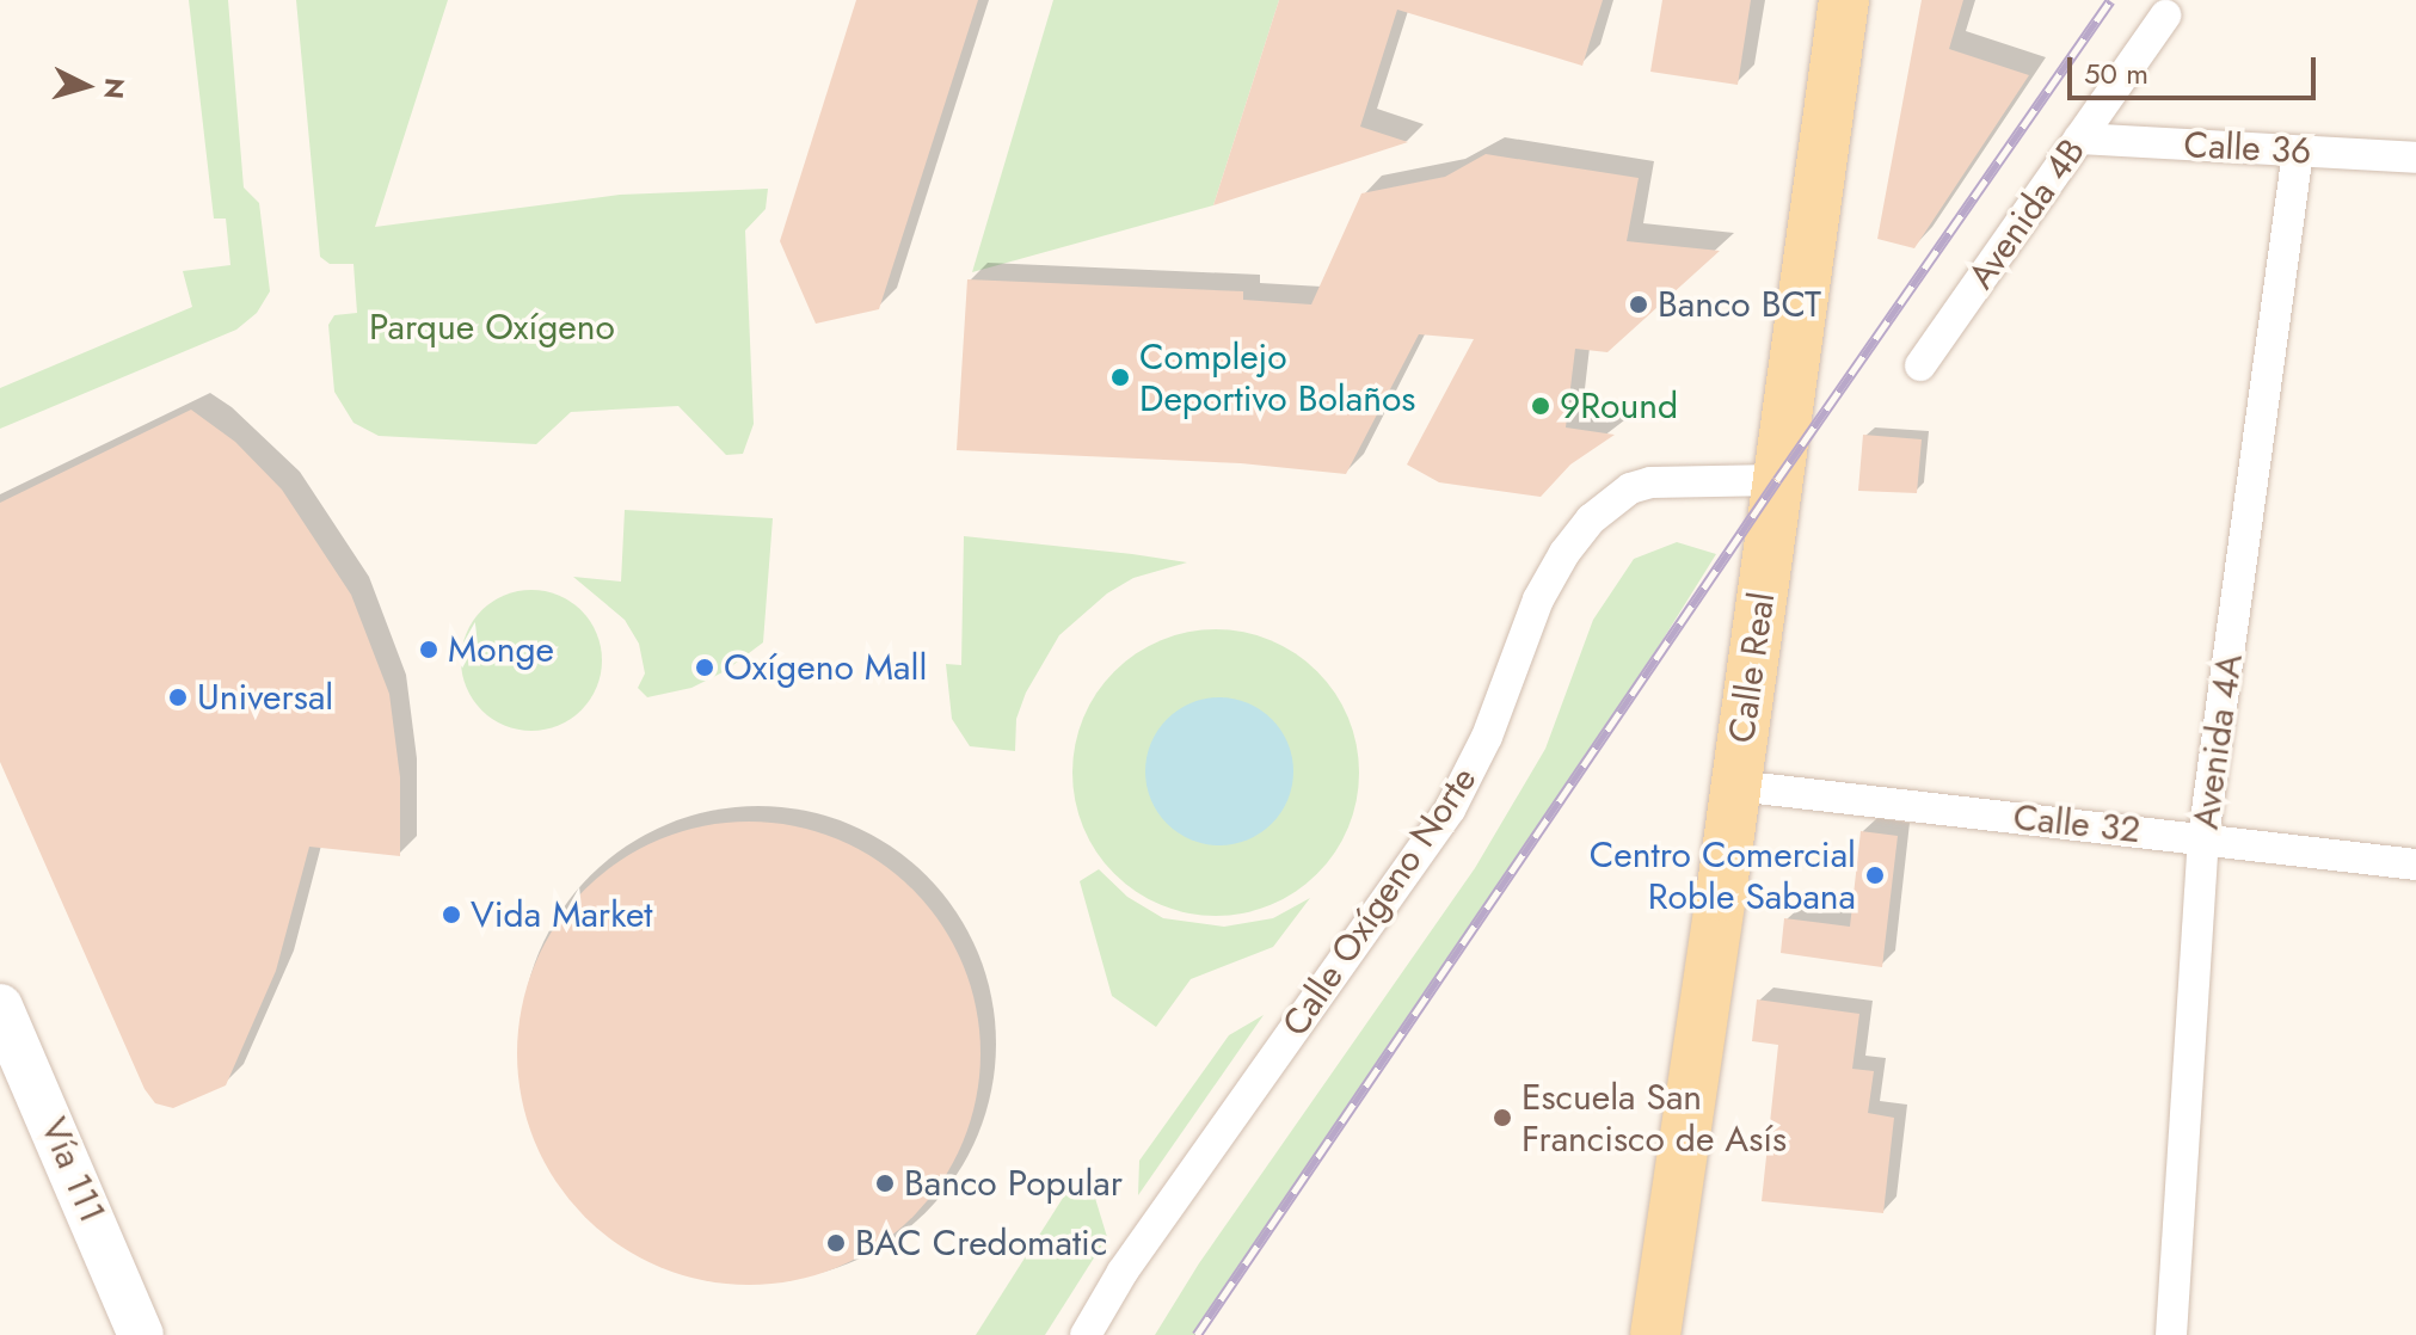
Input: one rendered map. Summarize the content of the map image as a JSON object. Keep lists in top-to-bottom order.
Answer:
{
  "streets": {
    "main road": ["Calle Real", "Vía 111"],
    "street": [
      "Calle 36",
      "Avenida 4B",
      "Avenida 4A",
      "Calle 32",
      "Calle Oxígeno Norte"
    ]
  },
  "crossings": [
    ["Calle 36", "Avenida 4B"],
    ["Calle 36", "Avenida 4A"],
    ["Calle Real", "Calle 32"],
    ["Calle Real", "Calle Oxígeno Norte"],
    ["Avenida 4A", "Calle 32"]
  ],
  "parks": ["Parque Oxígeno"],
  "places": [
    "Banco BCT",
    "Complejo Deportivo Bolaños",
    "9Round",
    "Monge",
    "Oxígeno Mall",
    "Universal",
    "Centro Comercial Roble Sabana",
    "Vida Market",
    "Escuela San Francisco de Asís",
    "Banco Popular",
    "BAC Credomatic"
  ],
  "scale_bar": "50 m",
  "north": "right"
}
